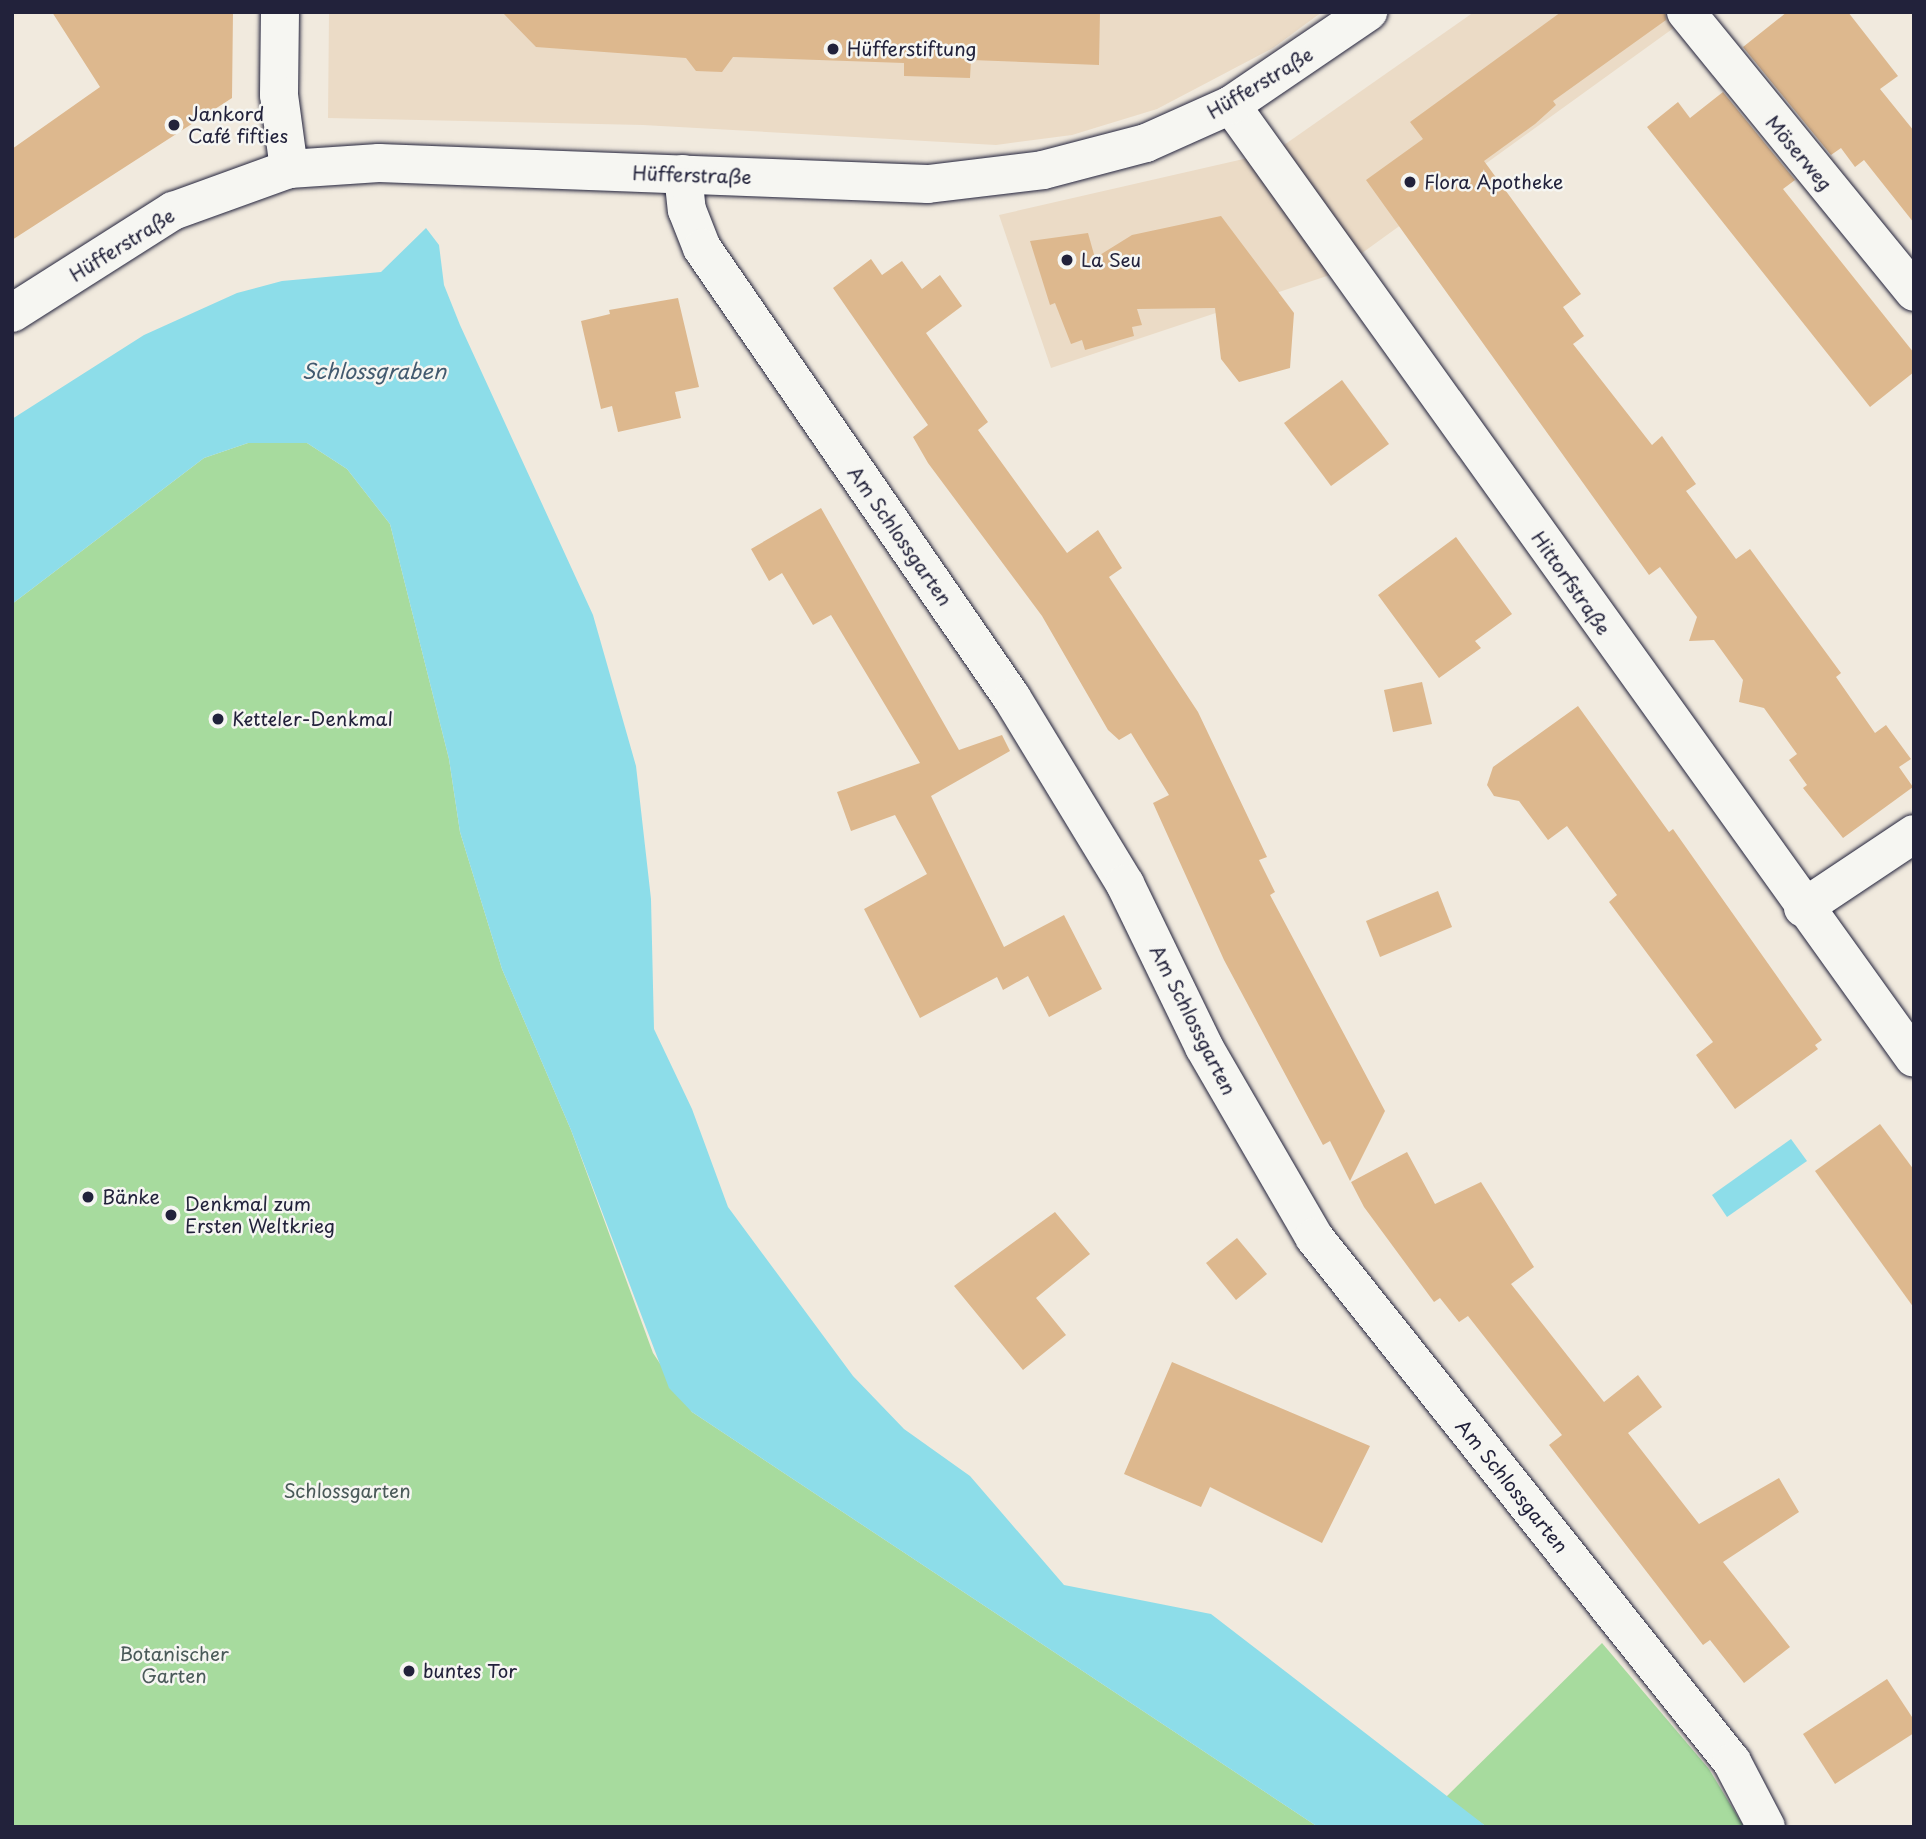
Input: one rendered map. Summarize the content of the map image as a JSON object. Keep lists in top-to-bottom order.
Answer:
{
  "streets": {
    "street": [
      "Hüfferstraße",
      "Möserweg",
      "Am Schlossgarten",
      "Hittorfstraße"
    ]
  },
  "crossings": [
    ["Hüfferstraße", "Am Schlossgarten"],
    ["Hüfferstraße", "Hittorfstraße"]
  ],
  "water": ["Schlossgraben"],
  "parks": ["Schlossgarten", "Botanischer Garten"],
  "places": [
    "Hüfferstiftung",
    "Jankord Café fifties",
    "Flora Apotheke",
    "La Seu",
    "Ketteler-Denkmal",
    "Bänke",
    "Denkmal zum Ersten Weltkrieg",
    "buntes Tor"
  ]
}
